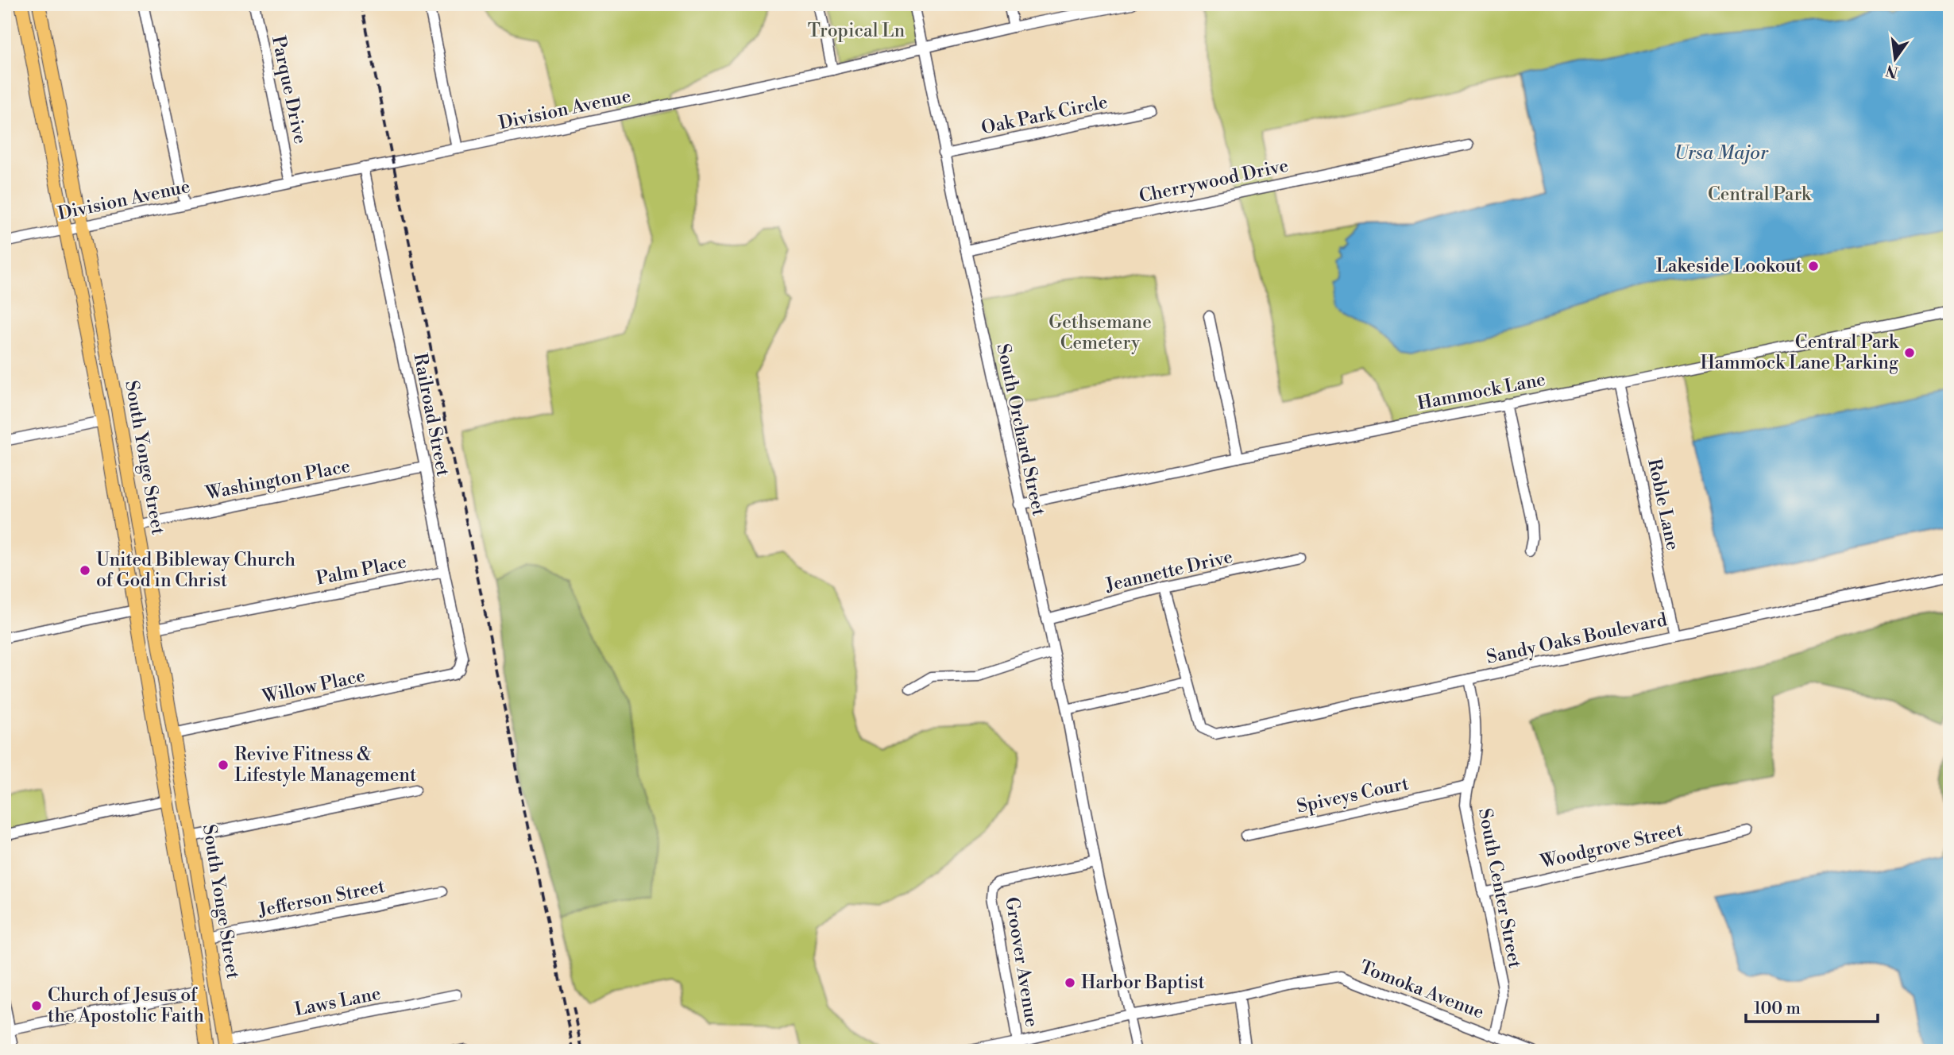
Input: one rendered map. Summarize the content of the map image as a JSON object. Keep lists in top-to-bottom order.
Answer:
{
  "streets": {
    "main road": ["South Yonge Street"],
    "street": [
      "Parque Drive",
      "Division Avenue",
      "Oak Park Circle",
      "Cherrywood Drive",
      "Hammock Lane",
      "Railroad Street",
      "South Orchard Street",
      "Washington Place",
      "Roble Lane",
      "Palm Place",
      "Jeannette Drive",
      "Sandy Oaks Boulevard",
      "Willow Place",
      "Spiveys Court",
      "Woodgrove Street",
      "South Center Street",
      "Jefferson Street",
      "Groover Avenue",
      "Tomoka Avenue",
      "Laws Lane"
    ]
  },
  "crossings": [
    ["Parque Drive", "Division Avenue"],
    ["Division Avenue", "Railroad Street"],
    ["Division Avenue", "South Orchard Street"],
    ["Division Avenue", "South Yonge Street"],
    ["Oak Park Circle", "South Orchard Street"],
    ["Cherrywood Drive", "South Orchard Street"],
    ["Hammock Lane", "South Orchard Street"],
    ["Hammock Lane", "Roble Lane"],
    ["Railroad Street", "Washington Place"],
    ["Railroad Street", "Palm Place"],
    ["Railroad Street", "Willow Place"],
    ["South Orchard Street", "Jeannette Drive"],
    ["South Orchard Street", "Groover Avenue"],
    ["South Orchard Street", "Tomoka Avenue"],
    ["South Yonge Street", "Washington Place"],
    ["South Yonge Street", "Palm Place"],
    ["South Yonge Street", "Willow Place"],
    ["South Yonge Street", "Jefferson Street"],
    ["South Yonge Street", "Laws Lane"],
    ["Roble Lane", "Sandy Oaks Boulevard"],
    ["Sandy Oaks Boulevard", "South Center Street"],
    ["Spiveys Court", "South Center Street"],
    ["Woodgrove Street", "South Center Street"],
    ["South Center Street", "Tomoka Avenue"],
    ["Groover Avenue", "Tomoka Avenue"]
  ],
  "water": ["Ursa Major"],
  "parks": ["Tropical Ln", "Central Park", "Gethsemane Cemetery"],
  "places": [
    "Lakeside Lookout",
    "Central Park Hammock Lane Parking",
    "United Bibleway Church of God in Christ",
    "Revive Fitness & Lifestyle Management",
    "Harbor Baptist",
    "Church of Jesus of the Apostolic Faith"
  ],
  "scale_bar": "100 m",
  "north": "bottom"
}
